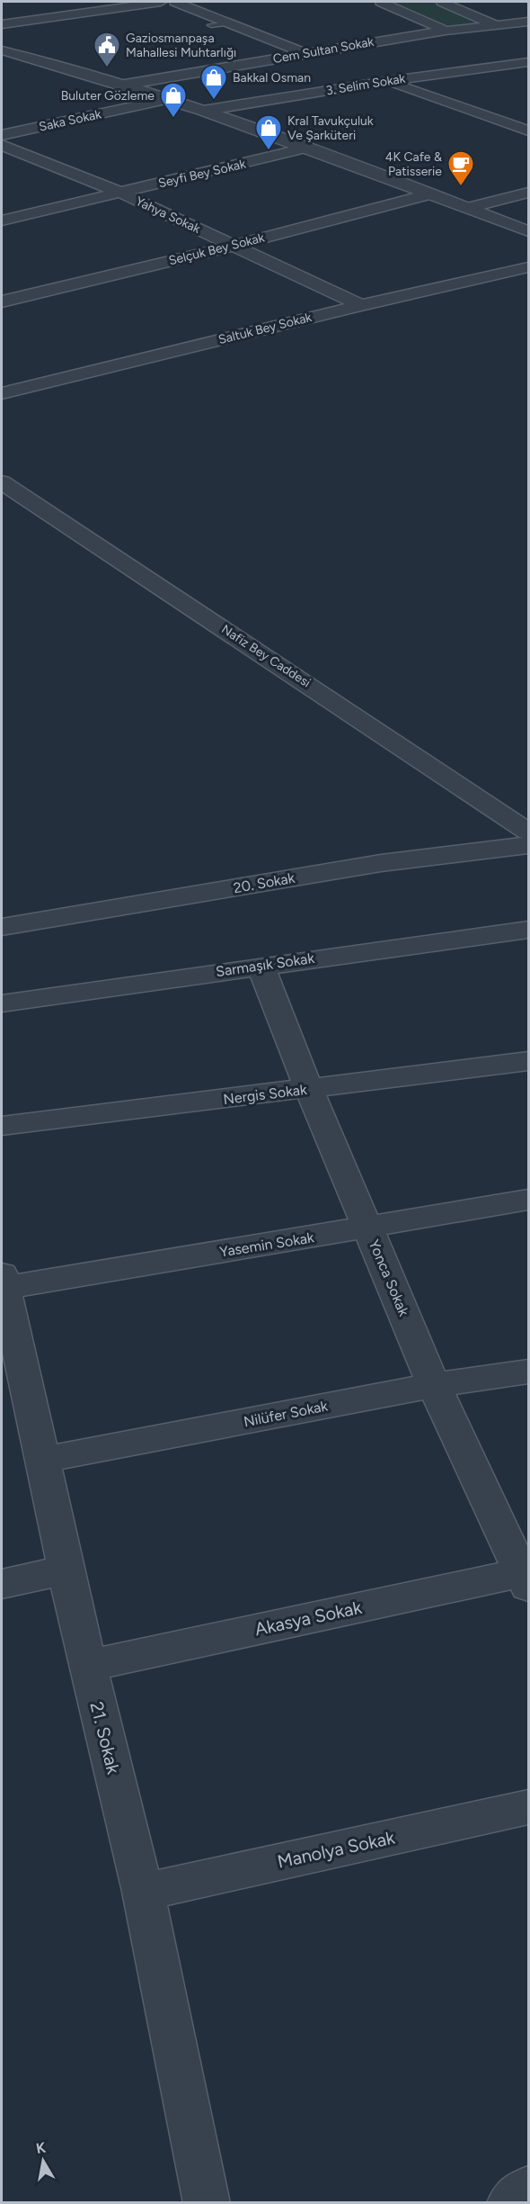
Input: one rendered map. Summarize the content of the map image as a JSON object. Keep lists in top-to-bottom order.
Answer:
{
  "streets": {
    "street": [
      "Cem Sultan Sokak",
      "3. Selim Sokak",
      "Saka Sokak",
      "Seyfi Bey Sokak",
      "Yahya Sokak",
      "Selçuk Bey Sokak",
      "Saltuk Bey Sokak",
      "Nafiz Bey Caddesi",
      "20. Sokak",
      "Sarmaşık Sokak",
      "Nergis Sokak",
      "Yasemin Sokak",
      "Yonca Sokak",
      "Nilüfer Sokak",
      "Akasya Sokak",
      "21. Sokak",
      "Manolya Sokak"
    ]
  },
  "crossings": [
    ["Seyfi Bey Sokak", "Yahya Sokak"],
    ["Yahya Sokak", "Selçuk Bey Sokak"],
    ["Yahya Sokak", "Saltuk Bey Sokak"],
    ["Sarmaşık Sokak", "Yonca Sokak"],
    ["Nergis Sokak", "Yonca Sokak"],
    ["Yasemin Sokak", "Yonca Sokak"],
    ["Yasemin Sokak", "21. Sokak"],
    ["Yonca Sokak", "Nilüfer Sokak"],
    ["Yonca Sokak", "Akasya Sokak"],
    ["Nilüfer Sokak", "21. Sokak"],
    ["Akasya Sokak", "21. Sokak"],
    ["21. Sokak", "Manolya Sokak"]
  ],
  "places": {
    "public building": ["Gaziosmanpaşa Mahallesi Muhtarlığı"],
    "shop": ["Bakkal Osman", "Buluter Gözleme", "Kral Tavukçuluk Ve Şarküteri"],
    "cafe": ["4K Cafe & Patisserie"]
  },
  "north": "top"
}
